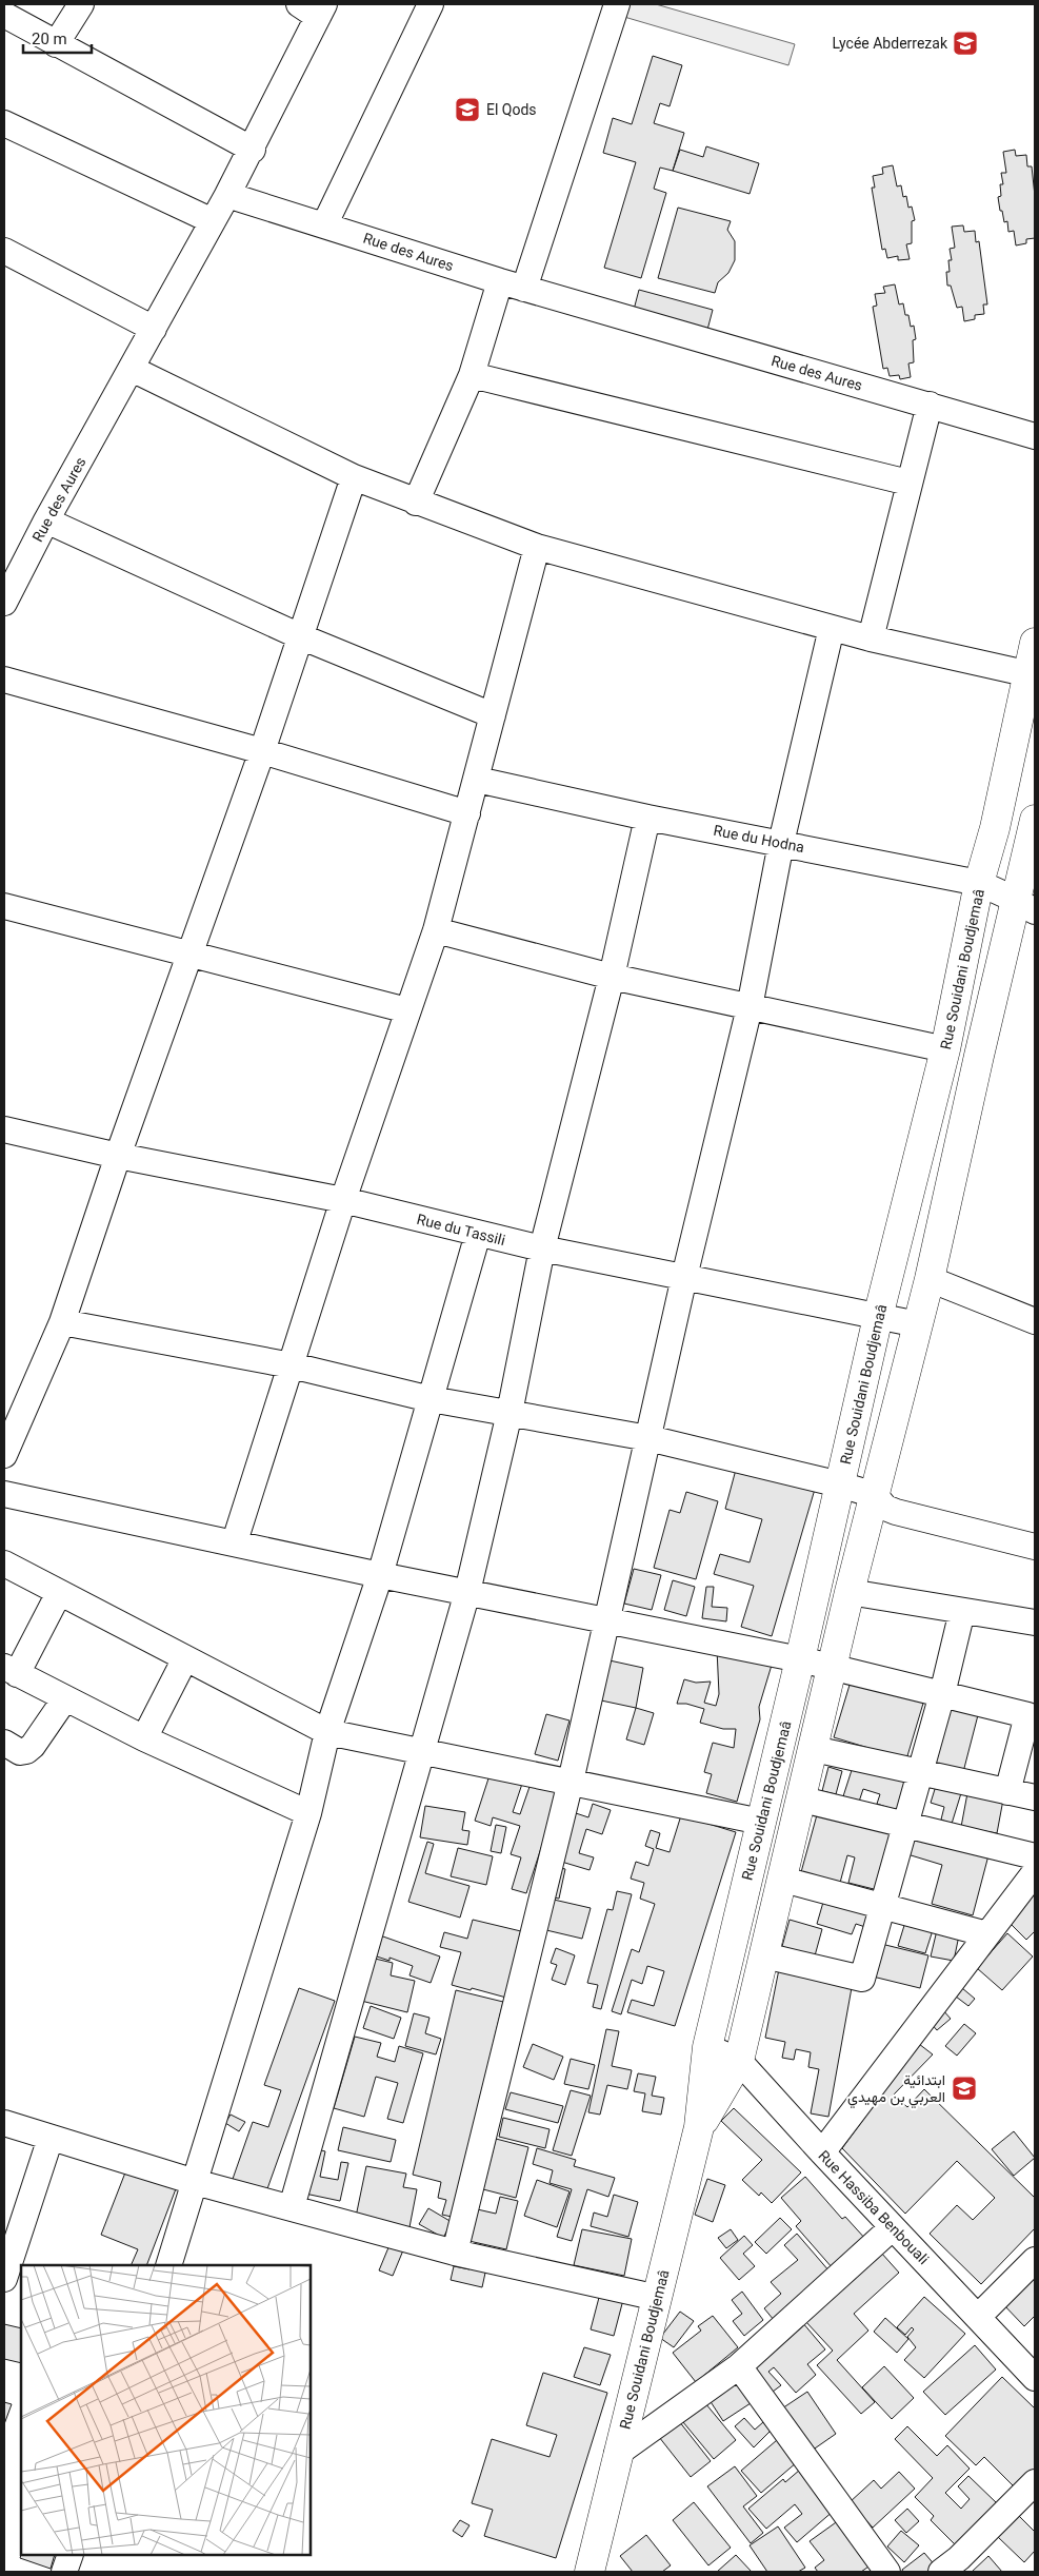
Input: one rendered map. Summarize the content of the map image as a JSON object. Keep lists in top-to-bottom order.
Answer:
{
  "streets": {
    "main road": ["Rue Souidani Boudjemaâ"],
    "street": [
      "Rue des Aures",
      "Rue du Hodna",
      "Rue du Tassili",
      "Rue Hassiba Benbouali"
    ]
  },
  "crossings": [
    ["Rue du Hodna", "Rue Souidani Boudjemaâ"],
    ["Rue Souidani Boudjemaâ", "Rue du Tassili"],
    ["Rue Souidani Boudjemaâ", "Rue Hassiba Benbouali"]
  ],
  "places": {
    "school or university": ["Lycée Abderrezak", "El Qods", "ابتدائية العربي بن مهيدي"]
  },
  "scale_bar": "20 m"
}
